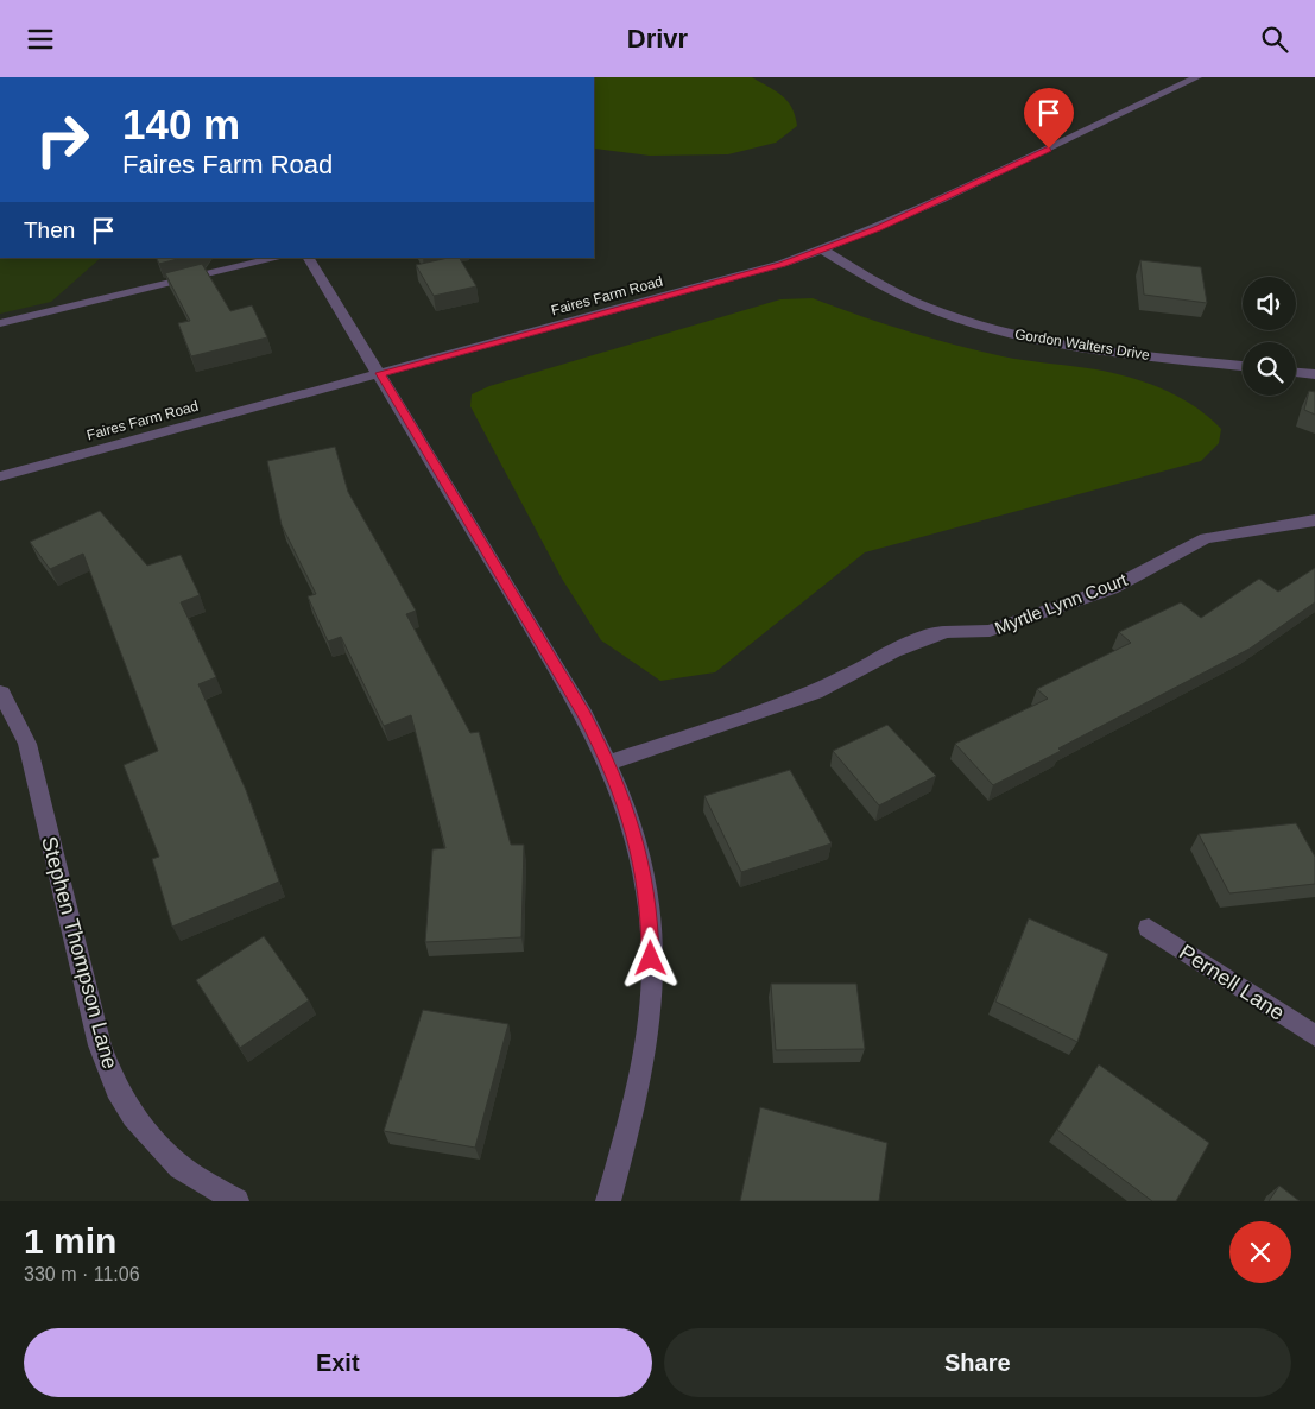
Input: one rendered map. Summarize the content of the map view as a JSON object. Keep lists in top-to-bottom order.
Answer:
{
  "streets": {
    "street": [
      "Faires Farm Road",
      "Gordon Walters Drive",
      "Myrtle Lynn Court",
      "Stephen Thompson Lane",
      "Pernell Lane"
    ]
  },
  "crossings": [
    ["Faires Farm Road", "Gordon Walters Drive"]
  ],
  "page": {
    "header": "Drivr",
    "turn": ["140 m", "Faires Farm Road"],
    "then": "Then",
    "heading": ["1 min", "330 m · 11:06"],
    "buttons": ["Exit", "Share"]
  }
}
